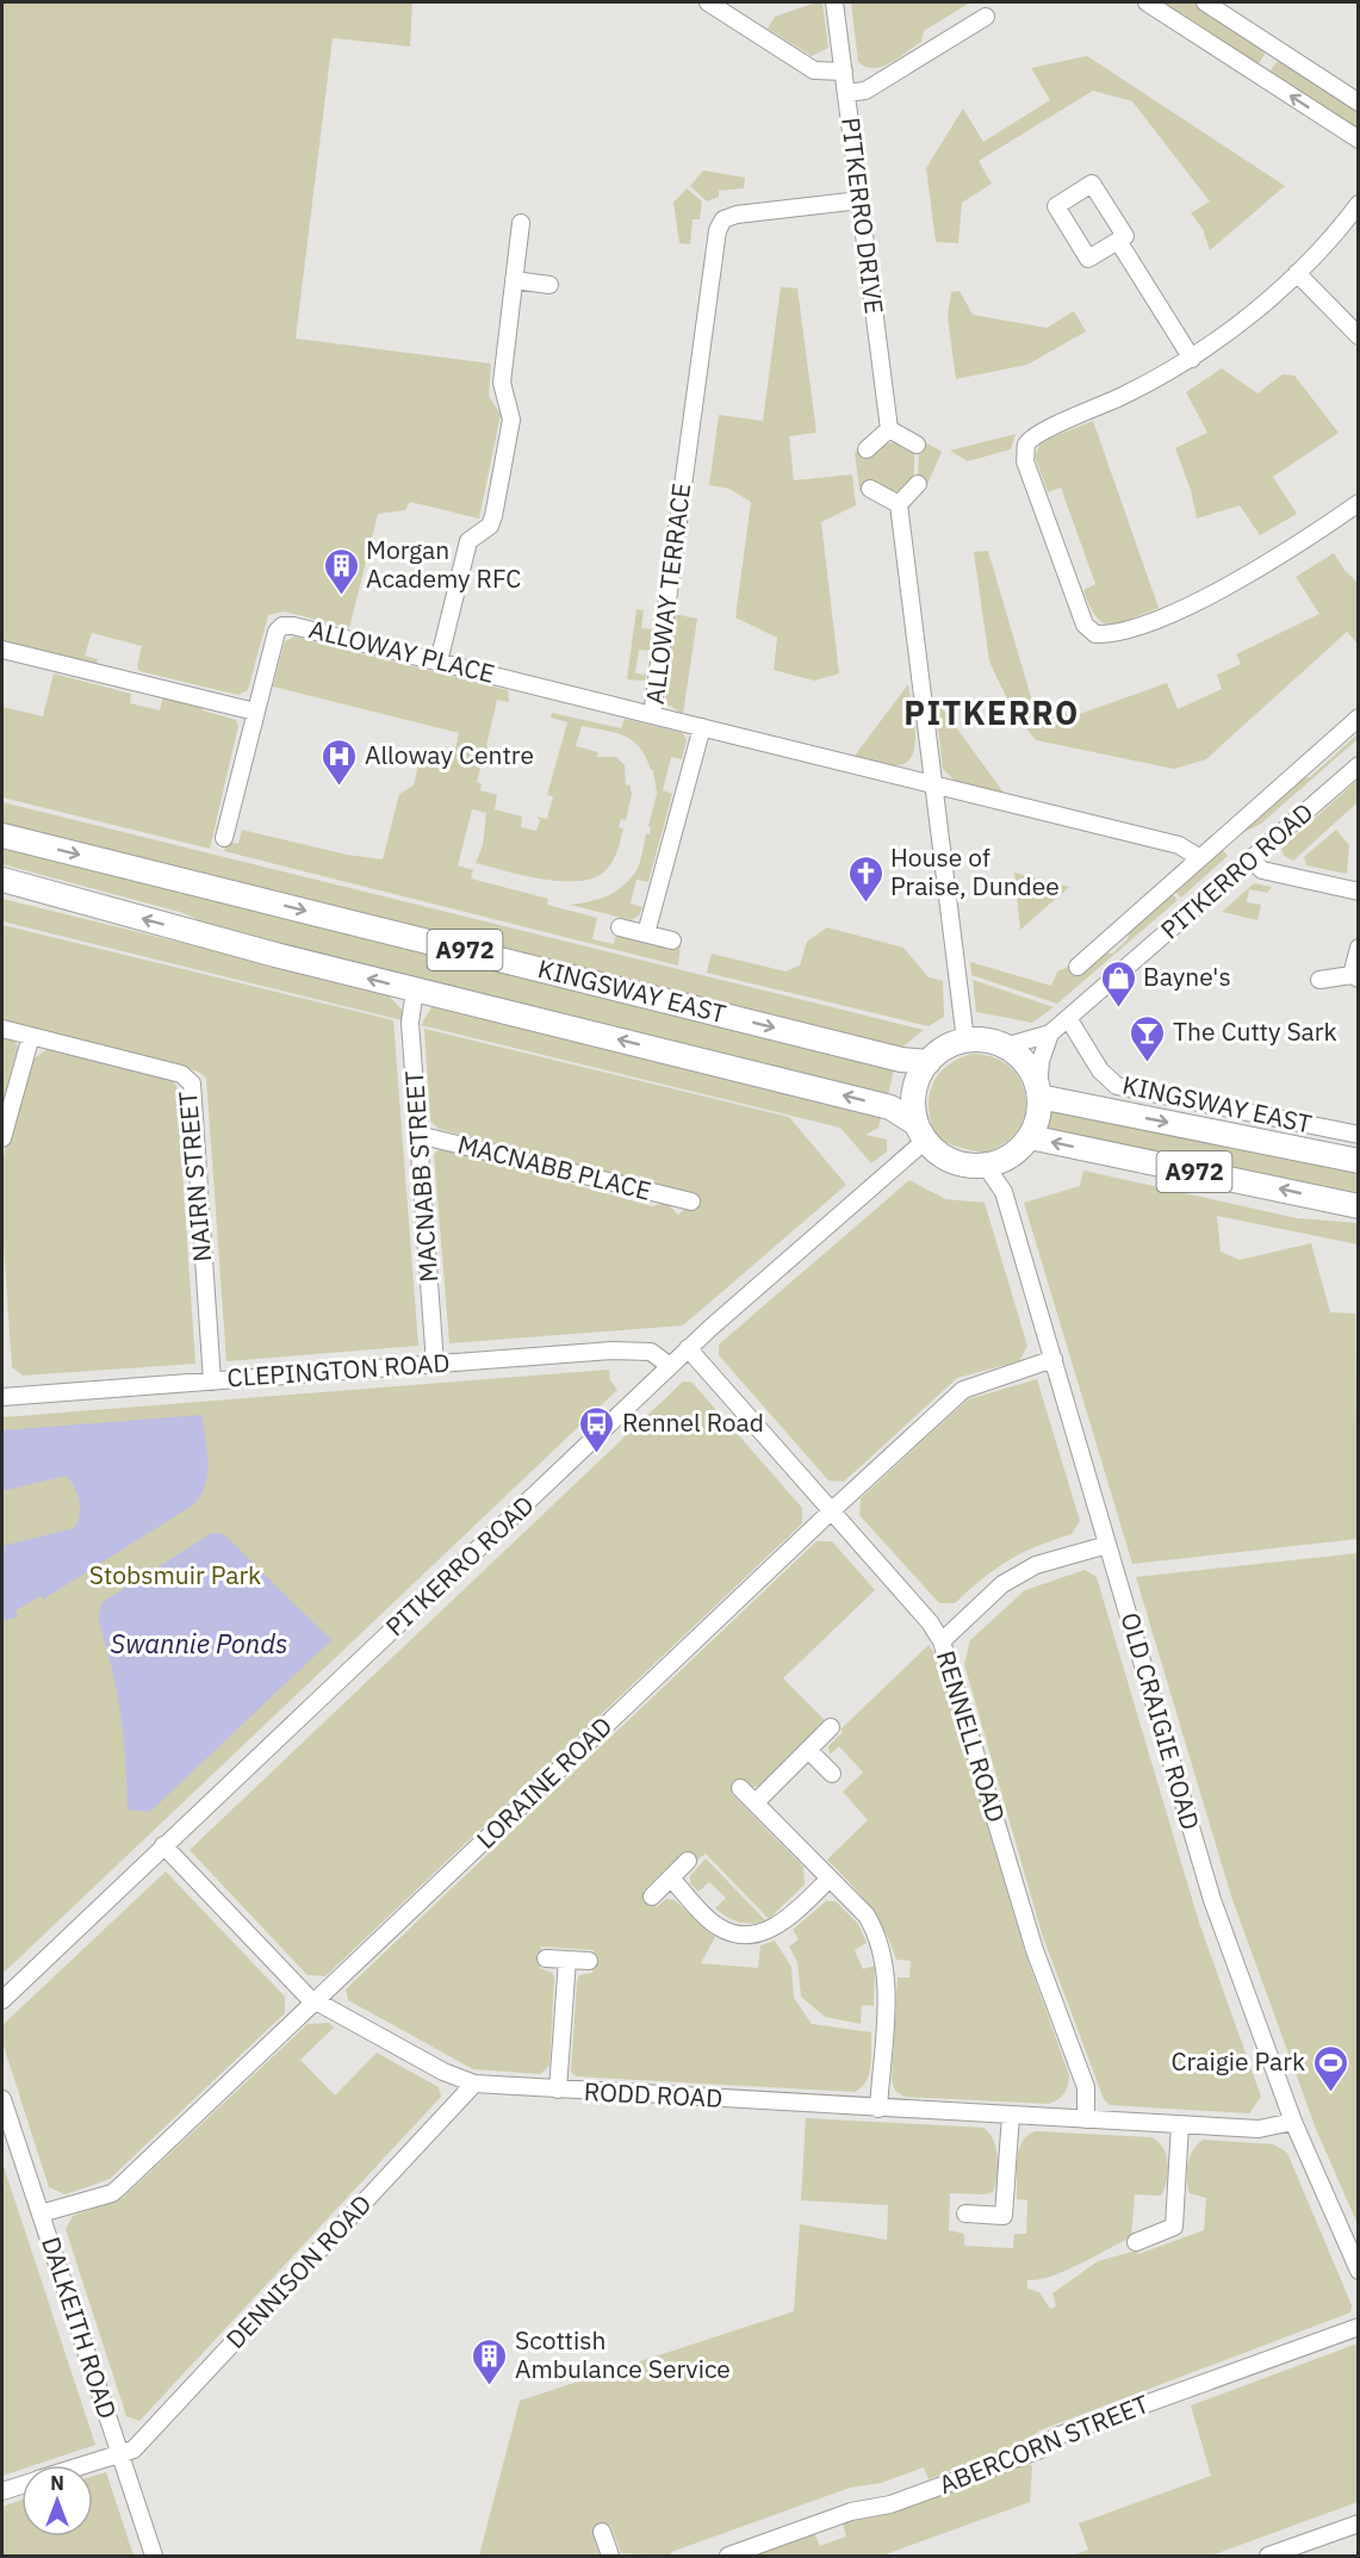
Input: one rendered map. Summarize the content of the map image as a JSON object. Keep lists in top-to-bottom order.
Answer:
{
  "streets": {
    "highway": ["A972", "KINGSWAY EAST"],
    "street": [
      "PITKERRO DRIVE",
      "ALLOWAY TERRACE",
      "ALLOWAY PLACE",
      "PITKERRO ROAD",
      "MACNABB PLACE",
      "NAIRN STREET",
      "MACNABB STREET",
      "CLEPINGTON ROAD",
      "OLD CRAIGIE ROAD",
      "RENNELL ROAD",
      "LORAINE ROAD",
      "RODD ROAD",
      "DENNISON ROAD",
      "DALKEITH ROAD",
      "ABERCORN STREET"
    ]
  },
  "crossings": [
    ["PITKERRO DRIVE", "ALLOWAY TERRACE"],
    ["ALLOWAY TERRACE", "ALLOWAY PLACE"],
    ["ALLOWAY TERRACE", "PITKERRO ROAD"],
    ["PITKERRO ROAD", "A972"],
    ["PITKERRO ROAD", "KINGSWAY EAST"],
    ["PITKERRO ROAD", "CLEPINGTON ROAD"],
    ["PITKERRO ROAD", "OLD CRAIGIE ROAD"],
    ["PITKERRO ROAD", "RENNELL ROAD"],
    ["PITKERRO ROAD", "RODD ROAD"],
    ["A972", "KINGSWAY EAST"],
    ["A972", "OLD CRAIGIE ROAD"],
    ["KINGSWAY EAST", "MACNABB STREET"],
    ["KINGSWAY EAST", "OLD CRAIGIE ROAD"],
    ["MACNABB PLACE", "MACNABB STREET"],
    ["NAIRN STREET", "CLEPINGTON ROAD"],
    ["MACNABB STREET", "CLEPINGTON ROAD"],
    ["OLD CRAIGIE ROAD", "LORAINE ROAD"],
    ["OLD CRAIGIE ROAD", "RODD ROAD"],
    ["RENNELL ROAD", "LORAINE ROAD"],
    ["RENNELL ROAD", "RODD ROAD"],
    ["LORAINE ROAD", "RODD ROAD"],
    ["LORAINE ROAD", "DALKEITH ROAD"],
    ["RODD ROAD", "DENNISON ROAD"],
    ["DENNISON ROAD", "DALKEITH ROAD"]
  ],
  "districts": ["PITKERRO"],
  "water": ["Swannie Ponds"],
  "parks": ["Stobsmuir Park"],
  "places": {
    "building": ["Morgan Academy RFC", "Scottish Ambulance Service"],
    "hospital": ["Alloway Centre"],
    "church": ["House of Praise, Dundee"],
    "shop": ["Bayne's"],
    "bar": ["The Cutty Sark"],
    "bus stop": ["Rennel Road"],
    "sports": ["Craigie Park"]
  },
  "north": "top"
}
